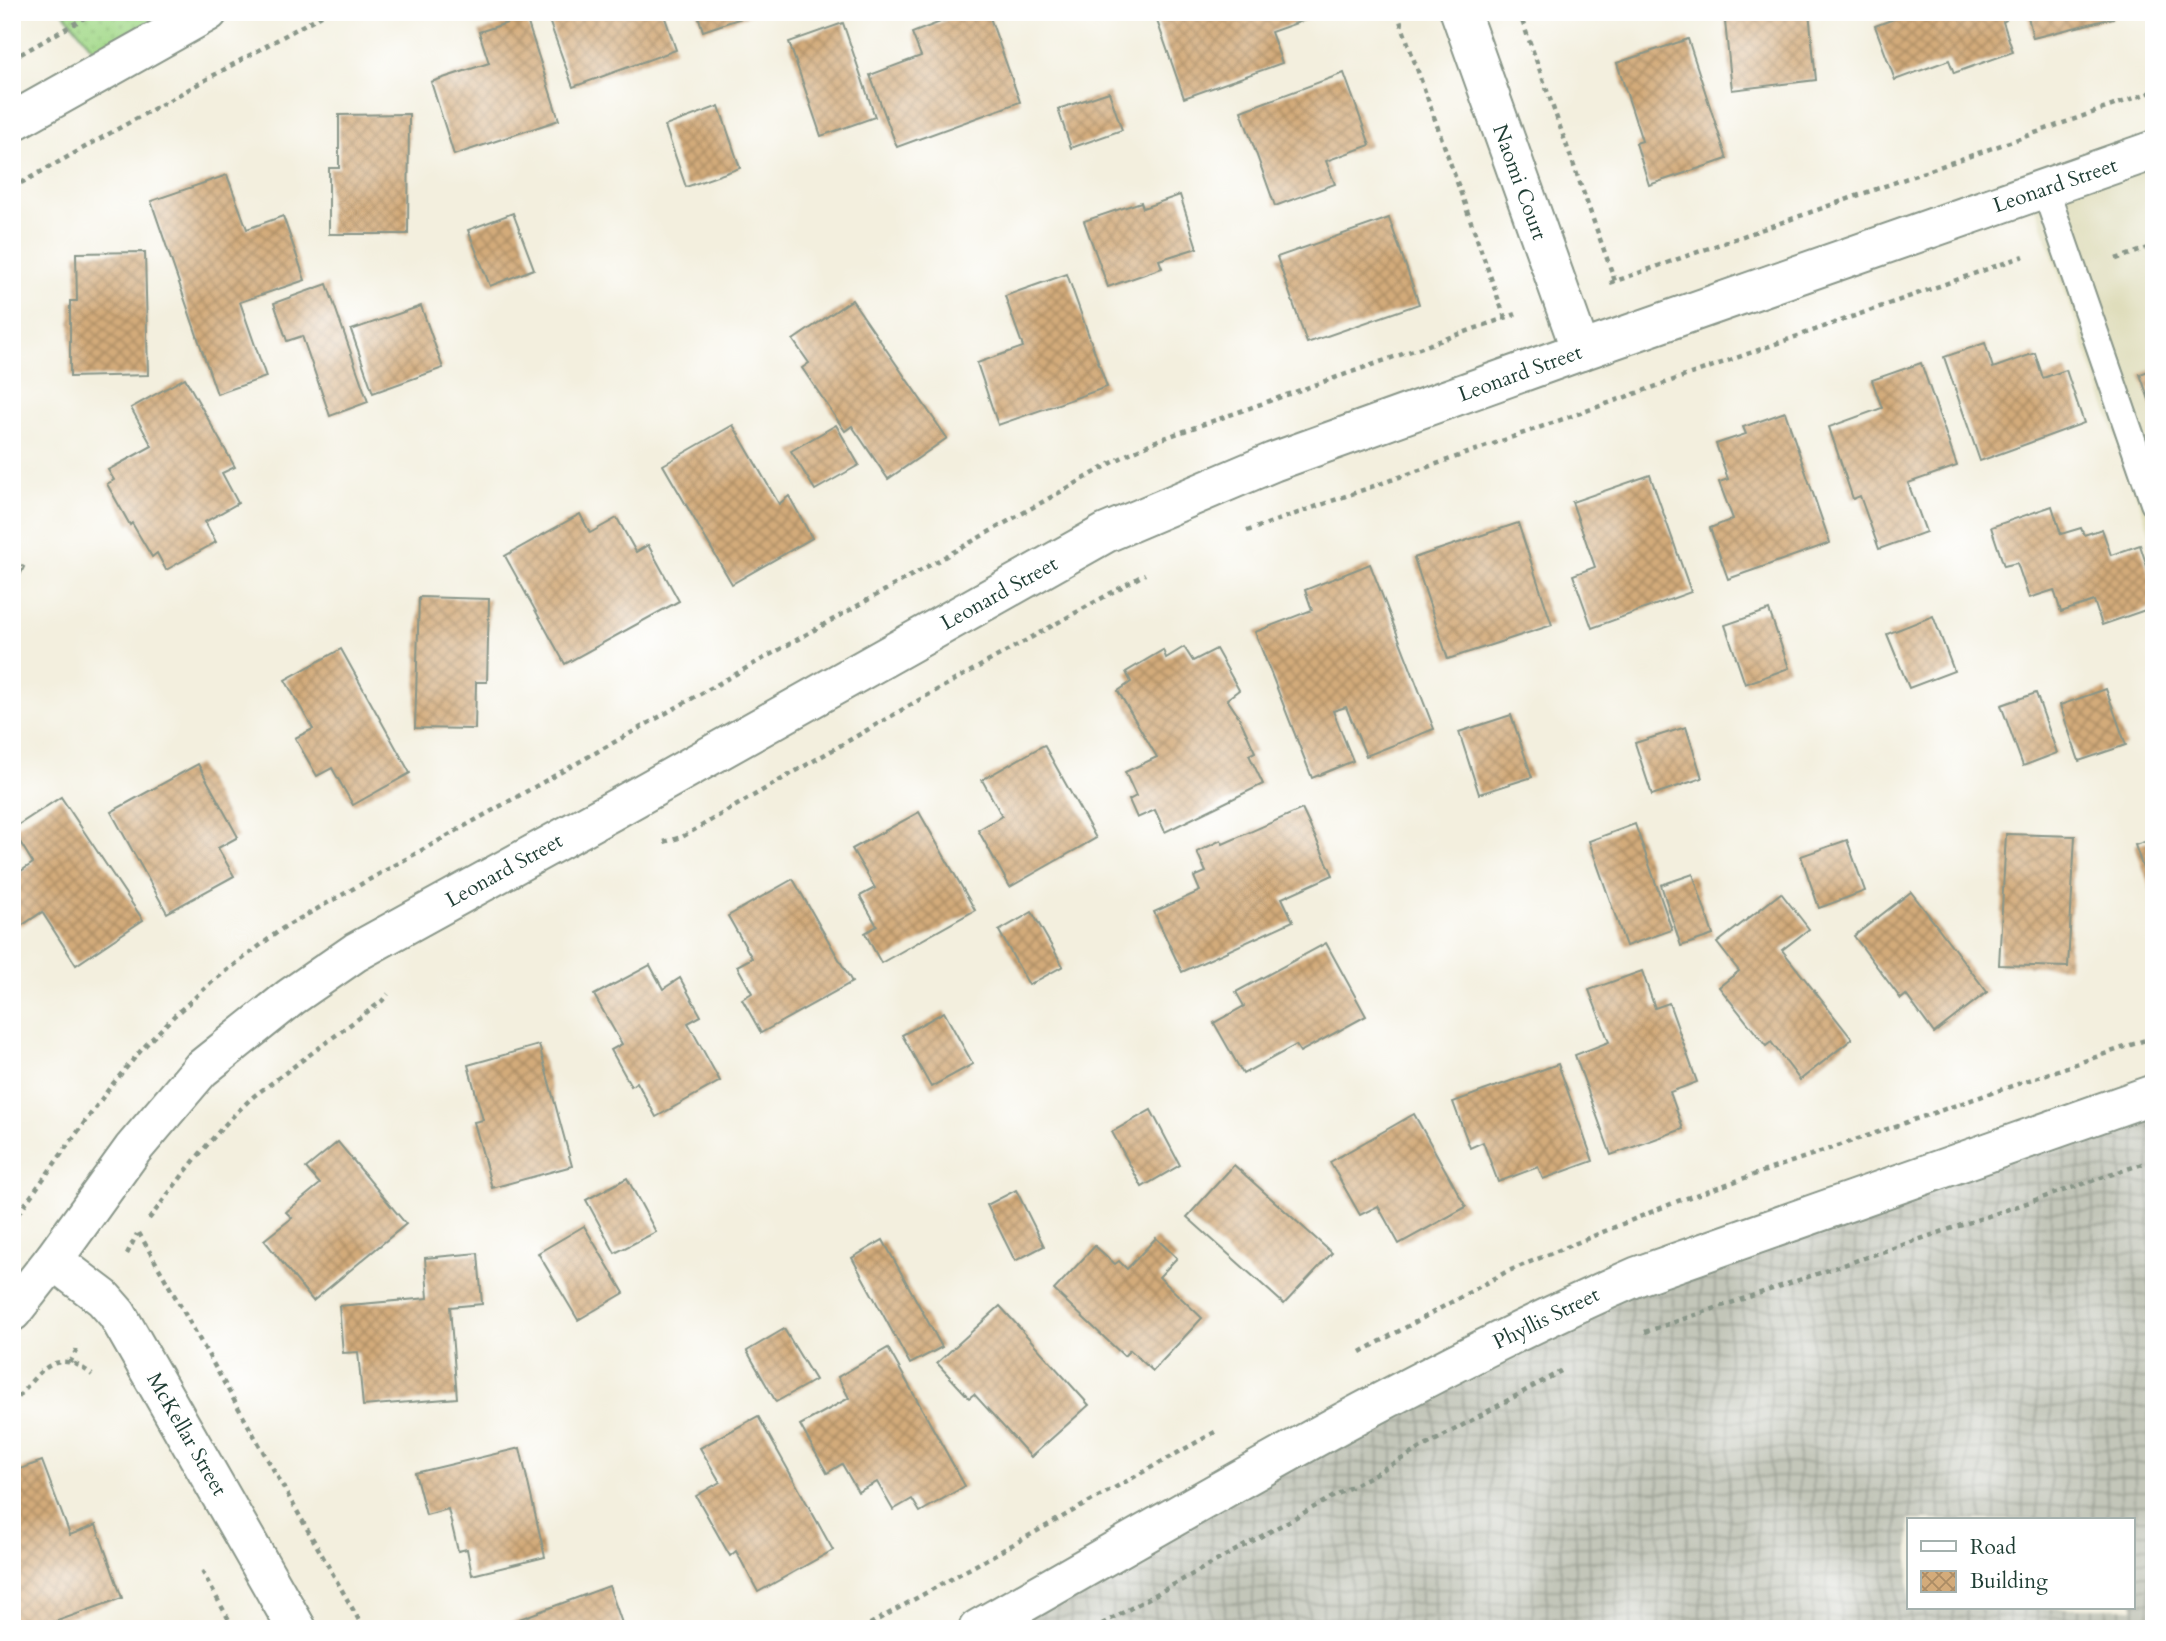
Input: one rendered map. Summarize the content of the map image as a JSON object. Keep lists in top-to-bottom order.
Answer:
{
  "streets": {
    "street": [
      "Naomi Court",
      "Leonard Street",
      "Phyllis Street",
      "McKellar Street"
    ]
  },
  "crossings": [
    ["Naomi Court", "Leonard Street"],
    ["Leonard Street", "McKellar Street"]
  ],
  "legend": ["Road", "Building"]
}
